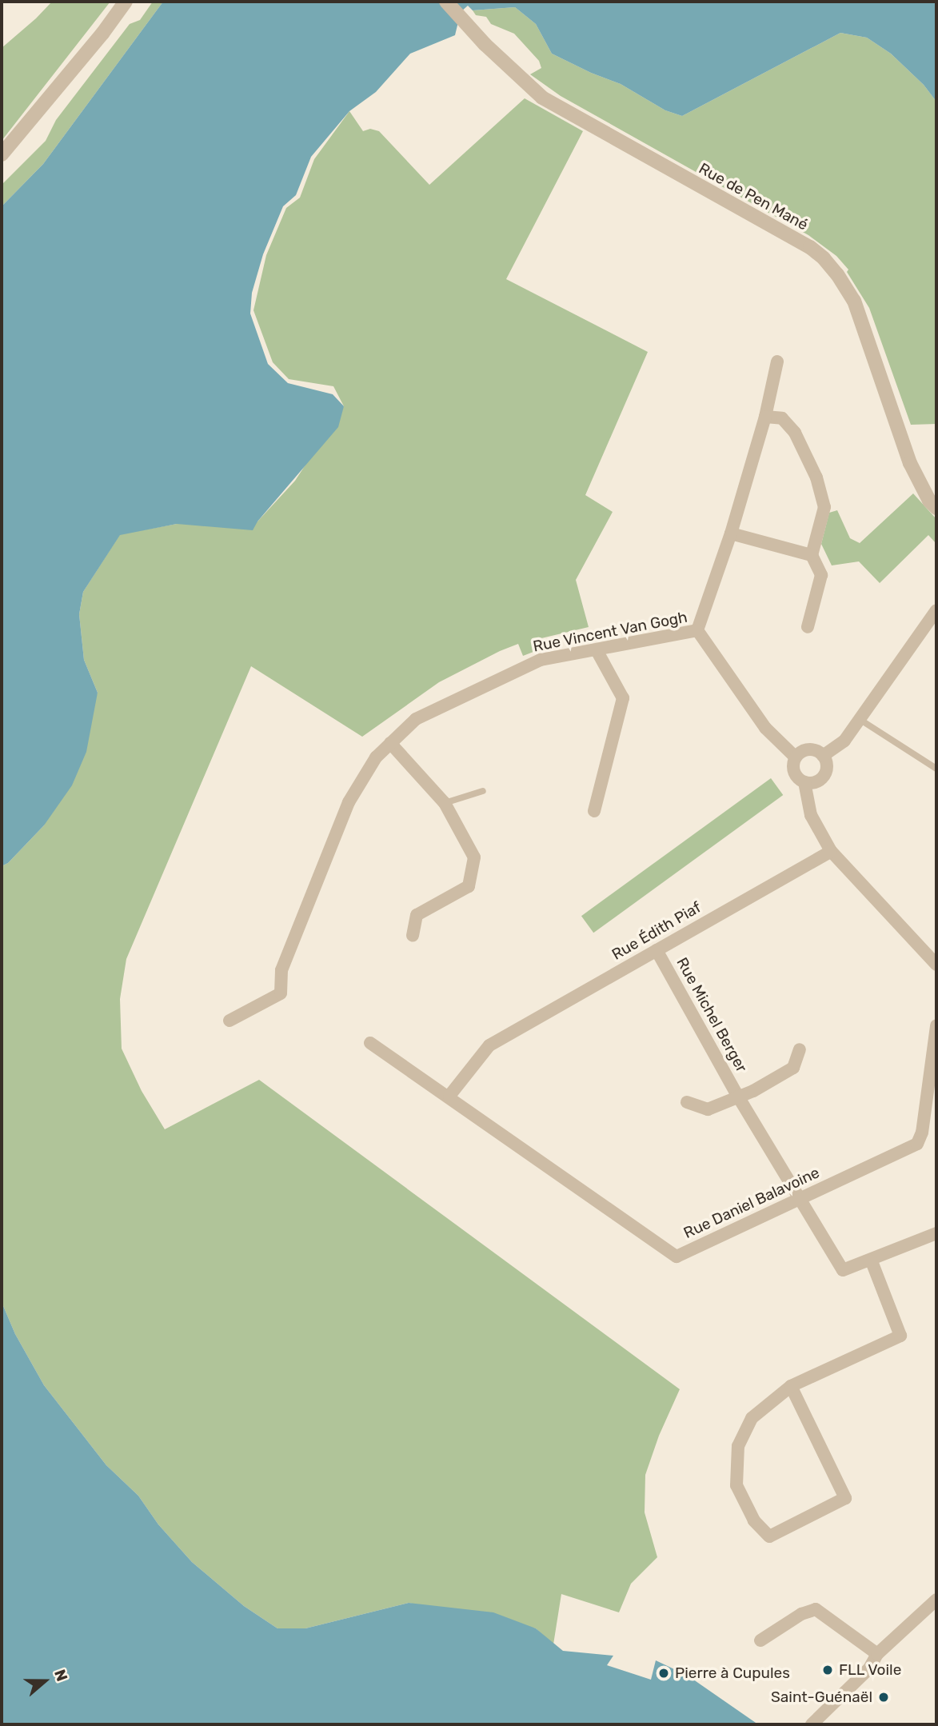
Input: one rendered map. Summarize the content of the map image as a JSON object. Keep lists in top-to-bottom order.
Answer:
{
  "streets": {
    "street": [
      "Rue de Pen Mané",
      "Rue Vincent Van Gogh",
      "Rue Édith Piaf",
      "Rue Michel Berger",
      "Rue Daniel Balavoine"
    ]
  },
  "crossings": [
    ["Rue Édith Piaf", "Rue Michel Berger"],
    ["Rue Édith Piaf", "Rue Daniel Balavoine"],
    ["Rue Michel Berger", "Rue Daniel Balavoine"]
  ],
  "places": ["FLL Voile", "Pierre à Cupules", "Saint-Guénaël"],
  "north": "right"
}
